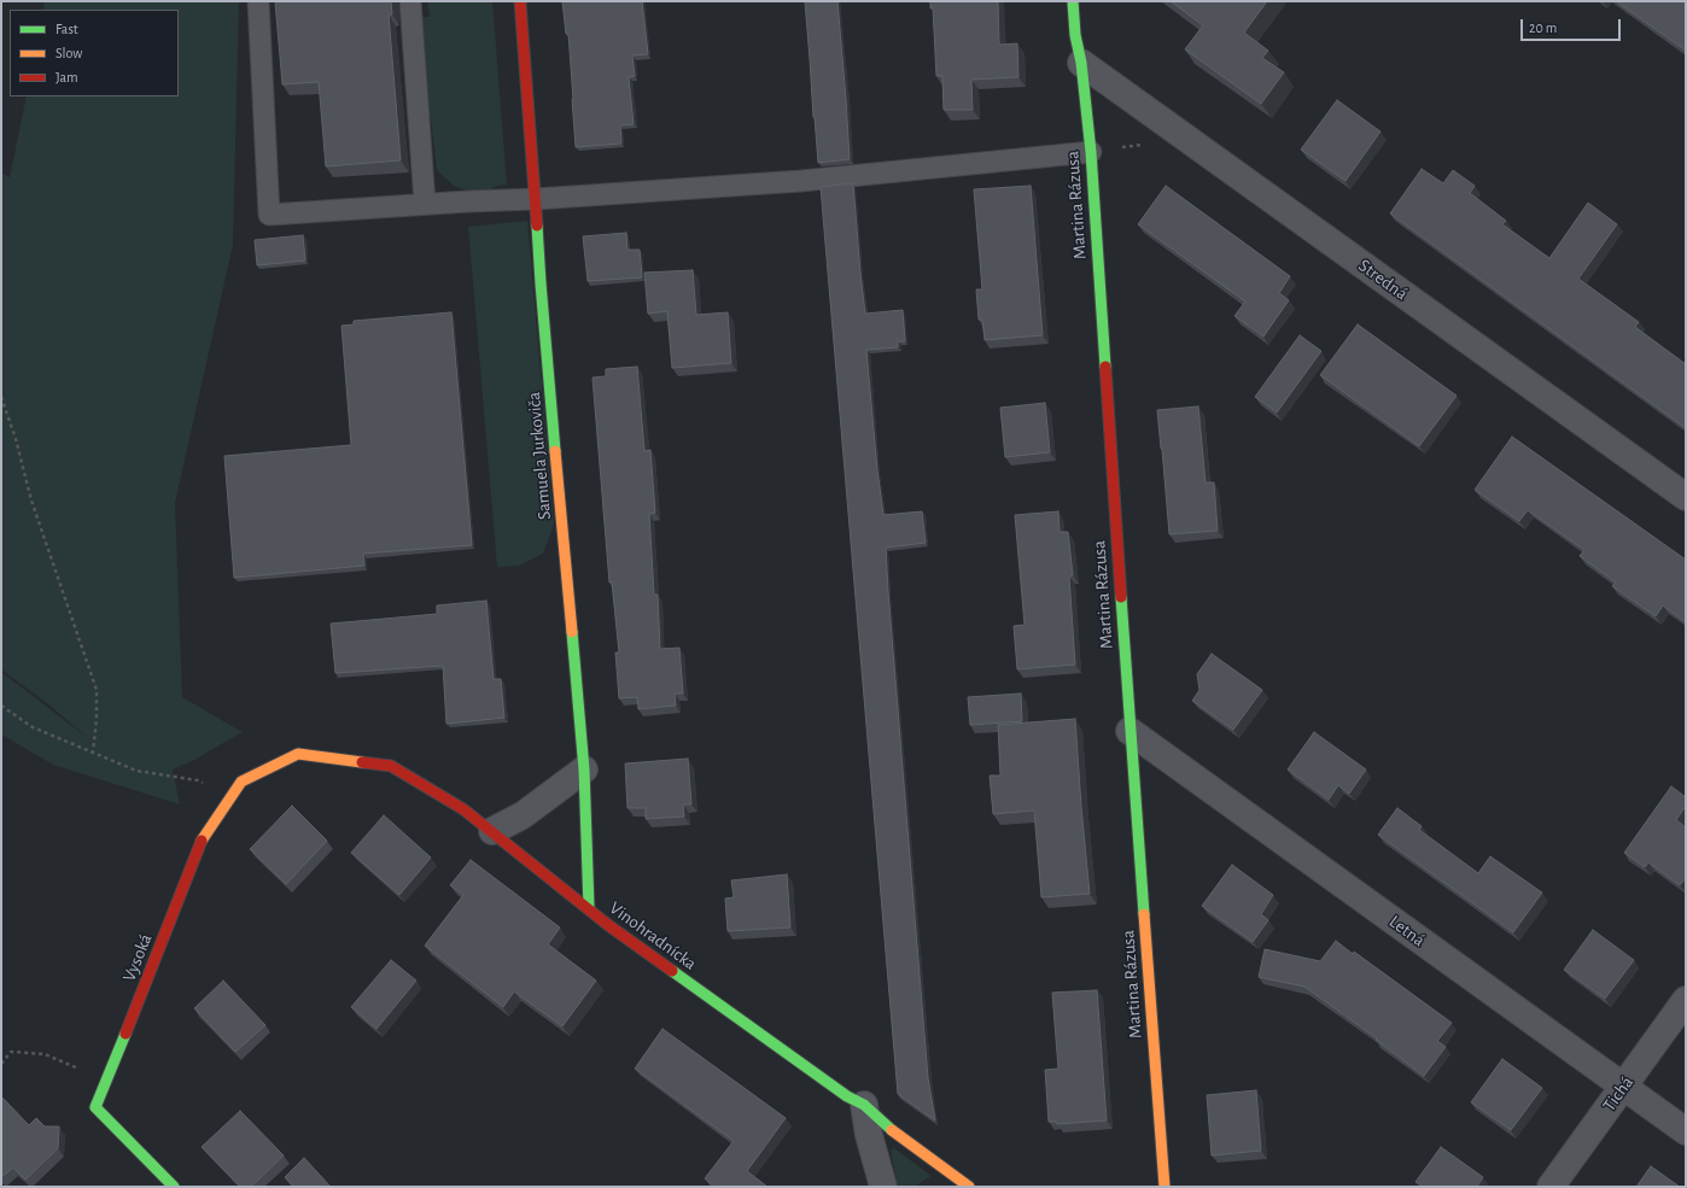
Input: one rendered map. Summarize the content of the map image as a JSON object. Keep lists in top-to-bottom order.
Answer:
{
  "streets": {
    "street": [
      "Martina Rázusa",
      "Stredná",
      "Samuela Jurkoviča",
      "Letná",
      "Vinohradnícka",
      "Vysoká",
      "Tichá"
    ]
  },
  "crossings": [
    ["Martina Rázusa", "Stredná"],
    ["Martina Rázusa", "Letná"],
    ["Samuela Jurkoviča", "Vinohradnícka"],
    ["Letná", "Tichá"],
    ["Vinohradnícka", "Vysoká"]
  ],
  "legend": ["Fast", "Slow", "Jam"],
  "scale_bar": "20 m"
}
